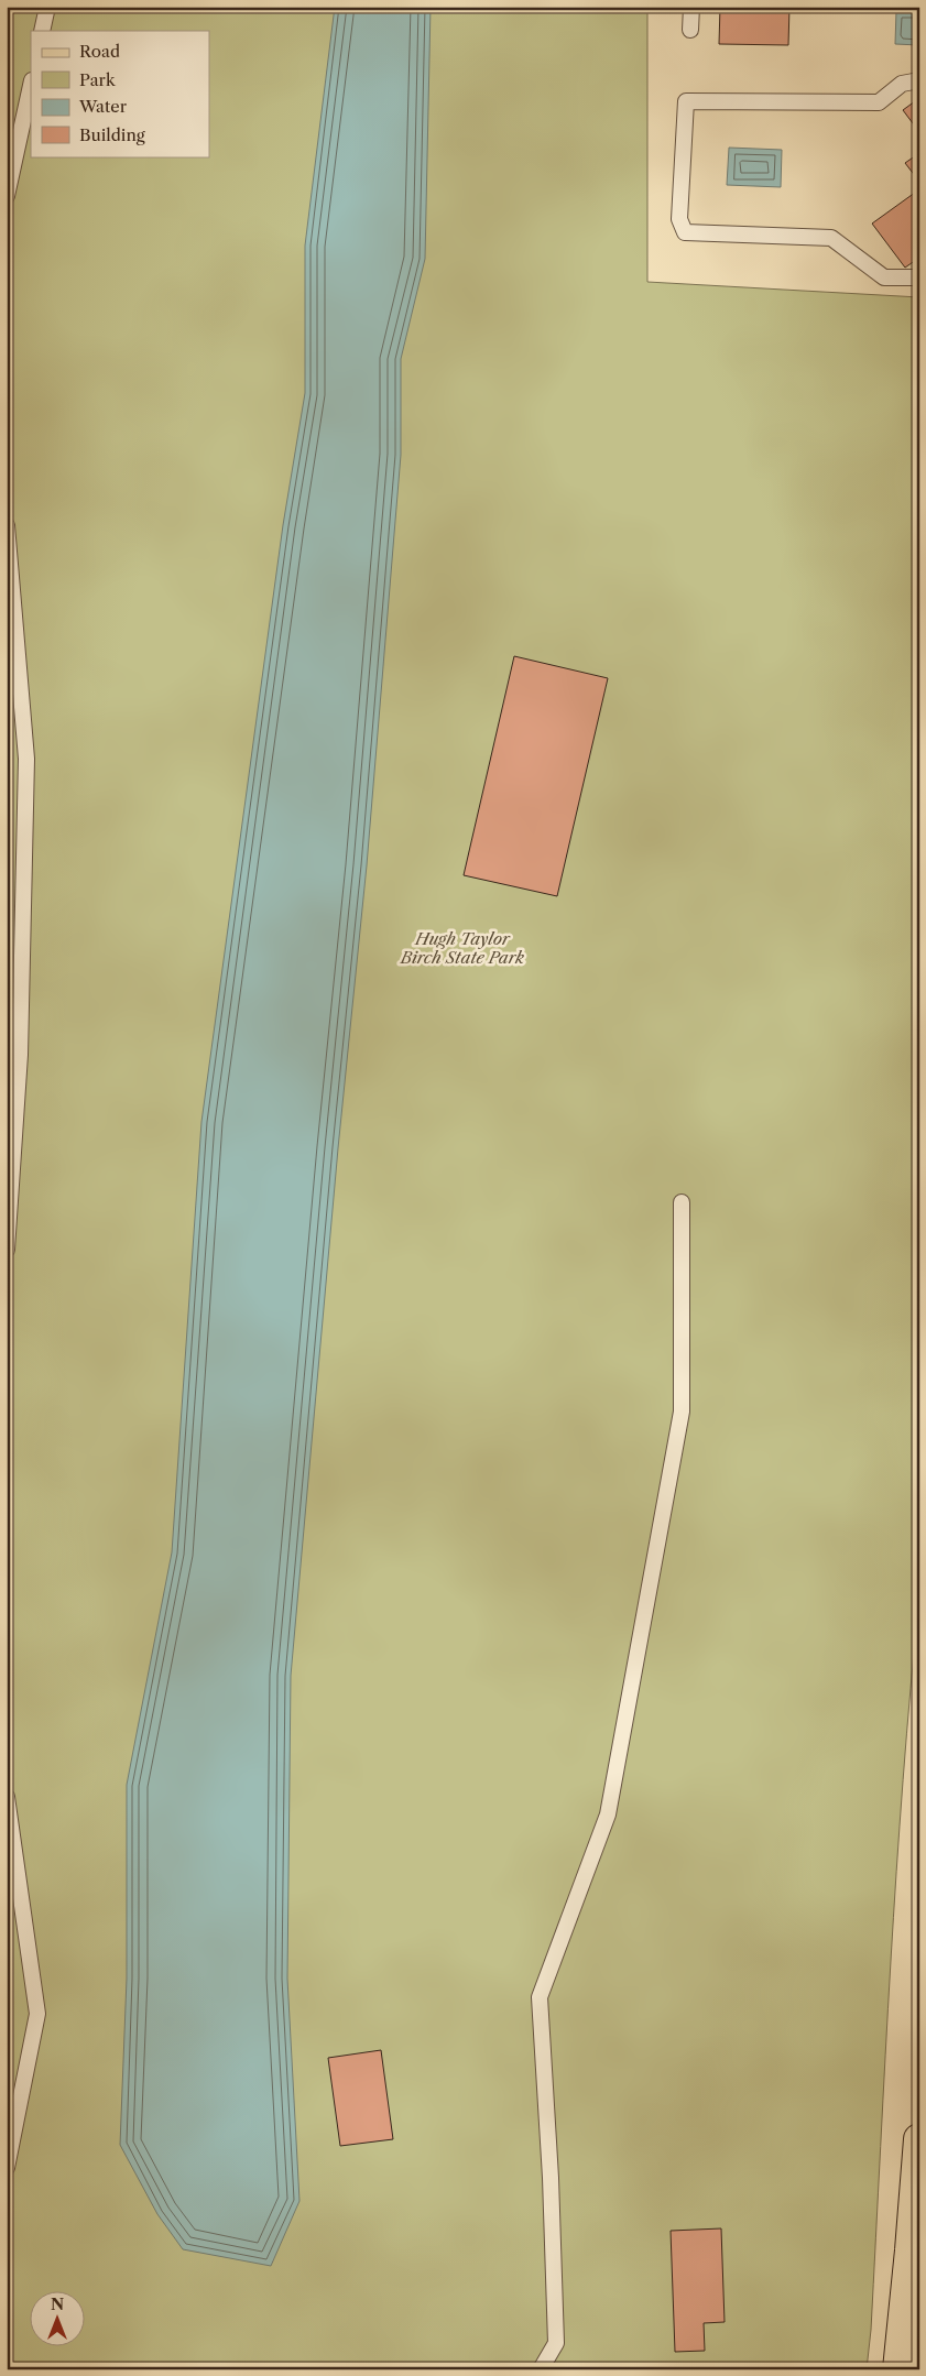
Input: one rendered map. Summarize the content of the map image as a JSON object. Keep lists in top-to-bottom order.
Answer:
{
  "parks": ["Hugh Taylor Birch State Park"],
  "legend": [
    "Road",
    "Park",
    "Water",
    "Building"
  ],
  "north": "top"
}
